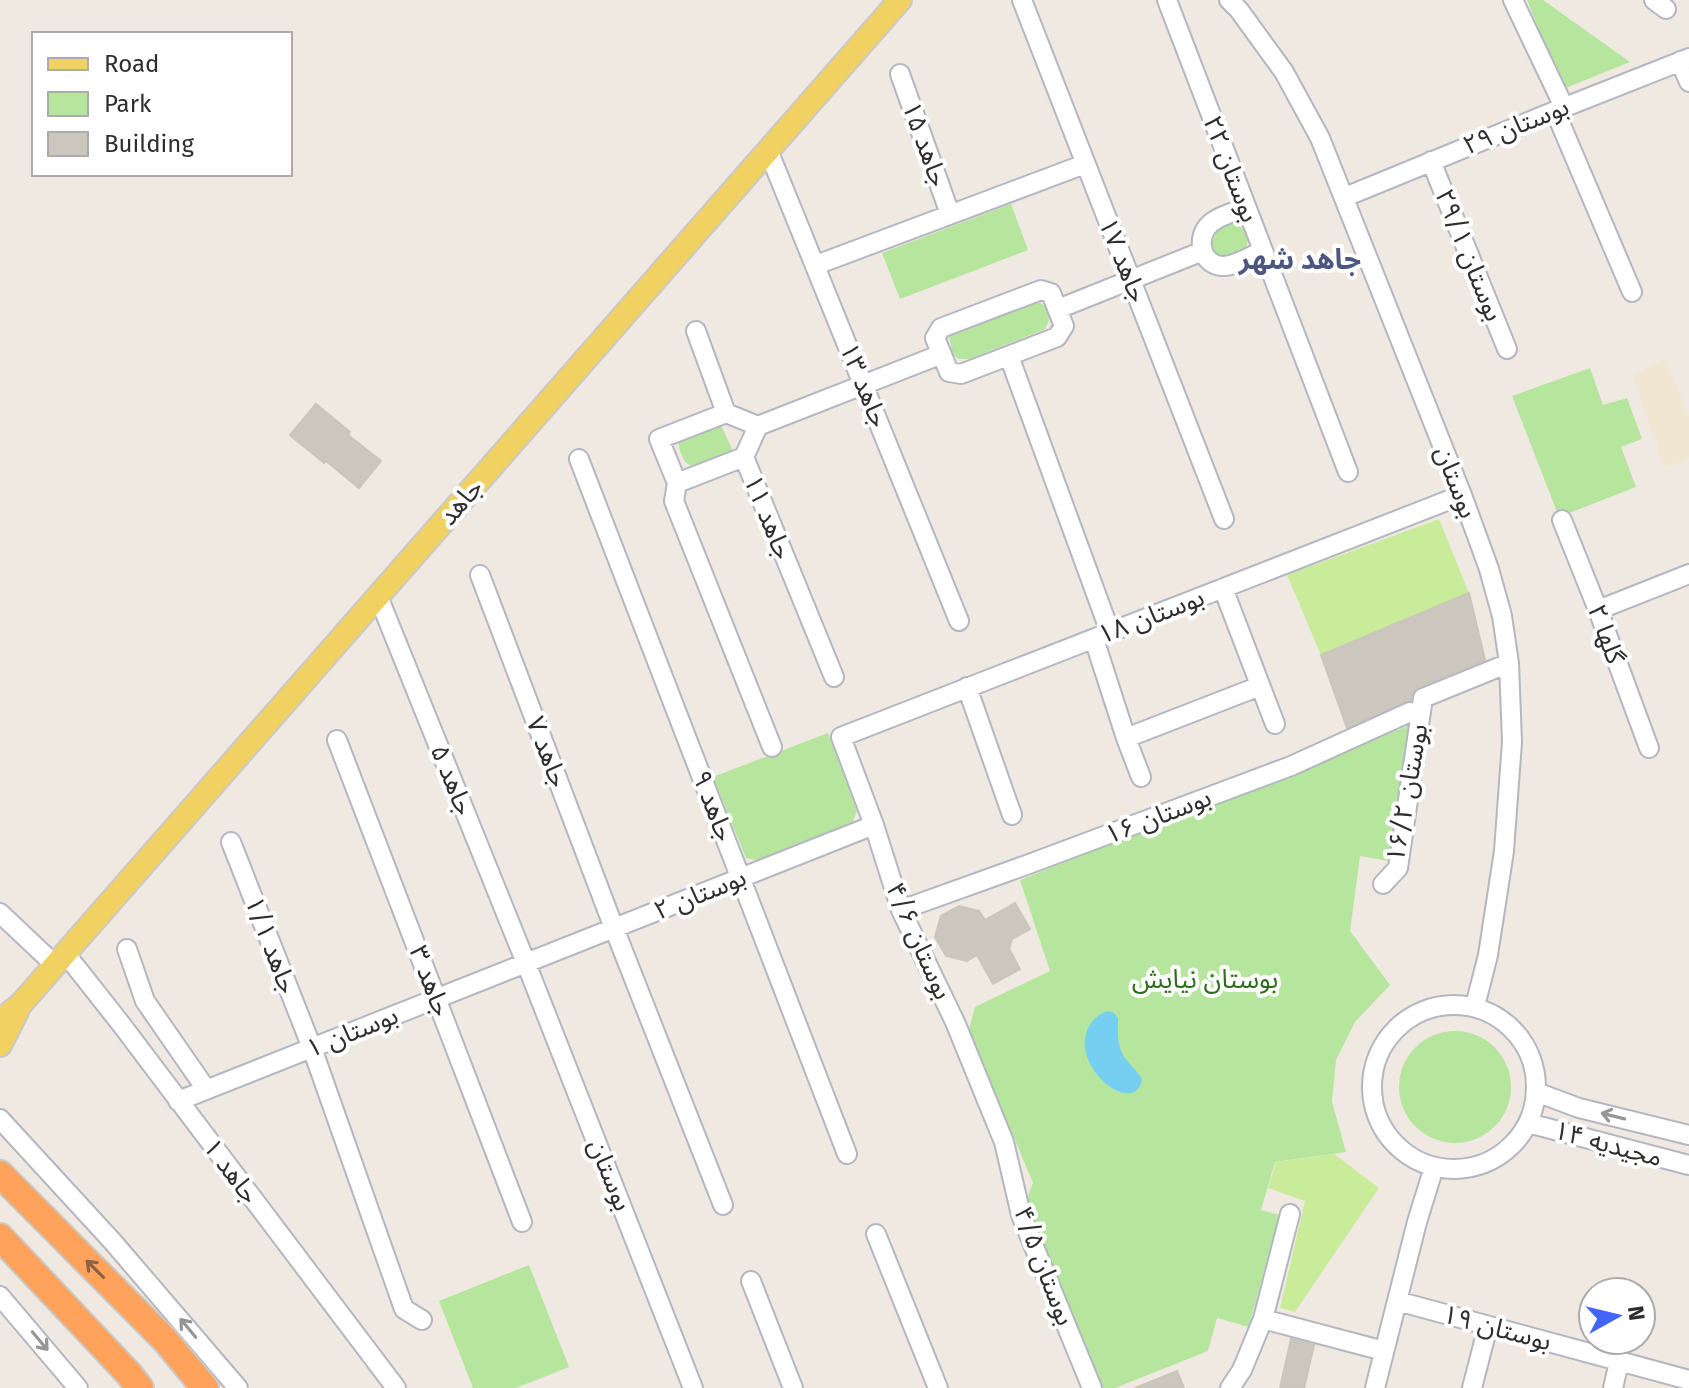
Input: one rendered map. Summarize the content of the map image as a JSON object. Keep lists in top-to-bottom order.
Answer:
{
  "streets": {
    "main road": ["جاهد"],
    "street": [
      "بوستان ۲۹",
      "جاهد ۱۵",
      "بوستان ۲۲",
      "بوستان ۲۹/۱",
      "جاهد ۱۷",
      "جاهد ۱۳",
      "بوستان",
      "جاهد ۱۱",
      "بوستان ۱۸",
      "گلها ۲",
      "جاهد ۷",
      "جاهد ۵",
      "بوستان ۱۶/۲",
      "جاهد ۹",
      "بوستان ۱۶",
      "بوستان ۲",
      "بوستان ۴/۶",
      "جاهد ۱/۱",
      "جاهد ۳",
      "بوستان ۱",
      "مجیدیه ۱۴",
      "جاهد ۱",
      "بوستان ۴/۵",
      "بوستان ۱۹"
    ]
  },
  "crossings": [
    ["بوستان ۲۹", "بوستان ۲۹/۱"],
    ["بوستان ۲۹", "بوستان"],
    ["جاهد ۱۳", "جاهد"],
    ["بوستان", "بوستان ۱۸"],
    ["بوستان", "جاهد ۵"],
    ["بوستان", "بوستان ۱۶/۲"],
    ["بوستان", "بوستان ۲"],
    ["بوستان", "بوستان ۱"],
    ["بوستان", "مجیدیه ۱۴"],
    ["جاهد", "جاهد ۵"],
    ["جاهد", "جاهد ۱"],
    ["بوستان ۱۸", "بوستان ۴/۶"],
    ["جاهد ۷", "بوستان ۲"],
    ["جاهد ۵", "بوستان ۲"],
    ["جاهد ۵", "بوستان ۱"],
    ["جاهد ۹", "بوستان ۲"],
    ["بوستان ۱۶", "بوستان ۴/۶"],
    ["بوستان ۲", "بوستان ۴/۶"],
    ["بوستان ۲", "بوستان ۱"],
    ["بوستان ۴/۶", "بوستان ۴/۵"],
    ["جاهد ۱/۱", "بوستان ۱"],
    ["جاهد ۳", "بوستان ۱"],
    ["بوستان ۱", "جاهد ۱"]
  ],
  "districts": ["جاهد شهر"],
  "parks": ["بوستان نیایش"],
  "legend": ["Road", "Park", "Building"],
  "north": "right"
}
